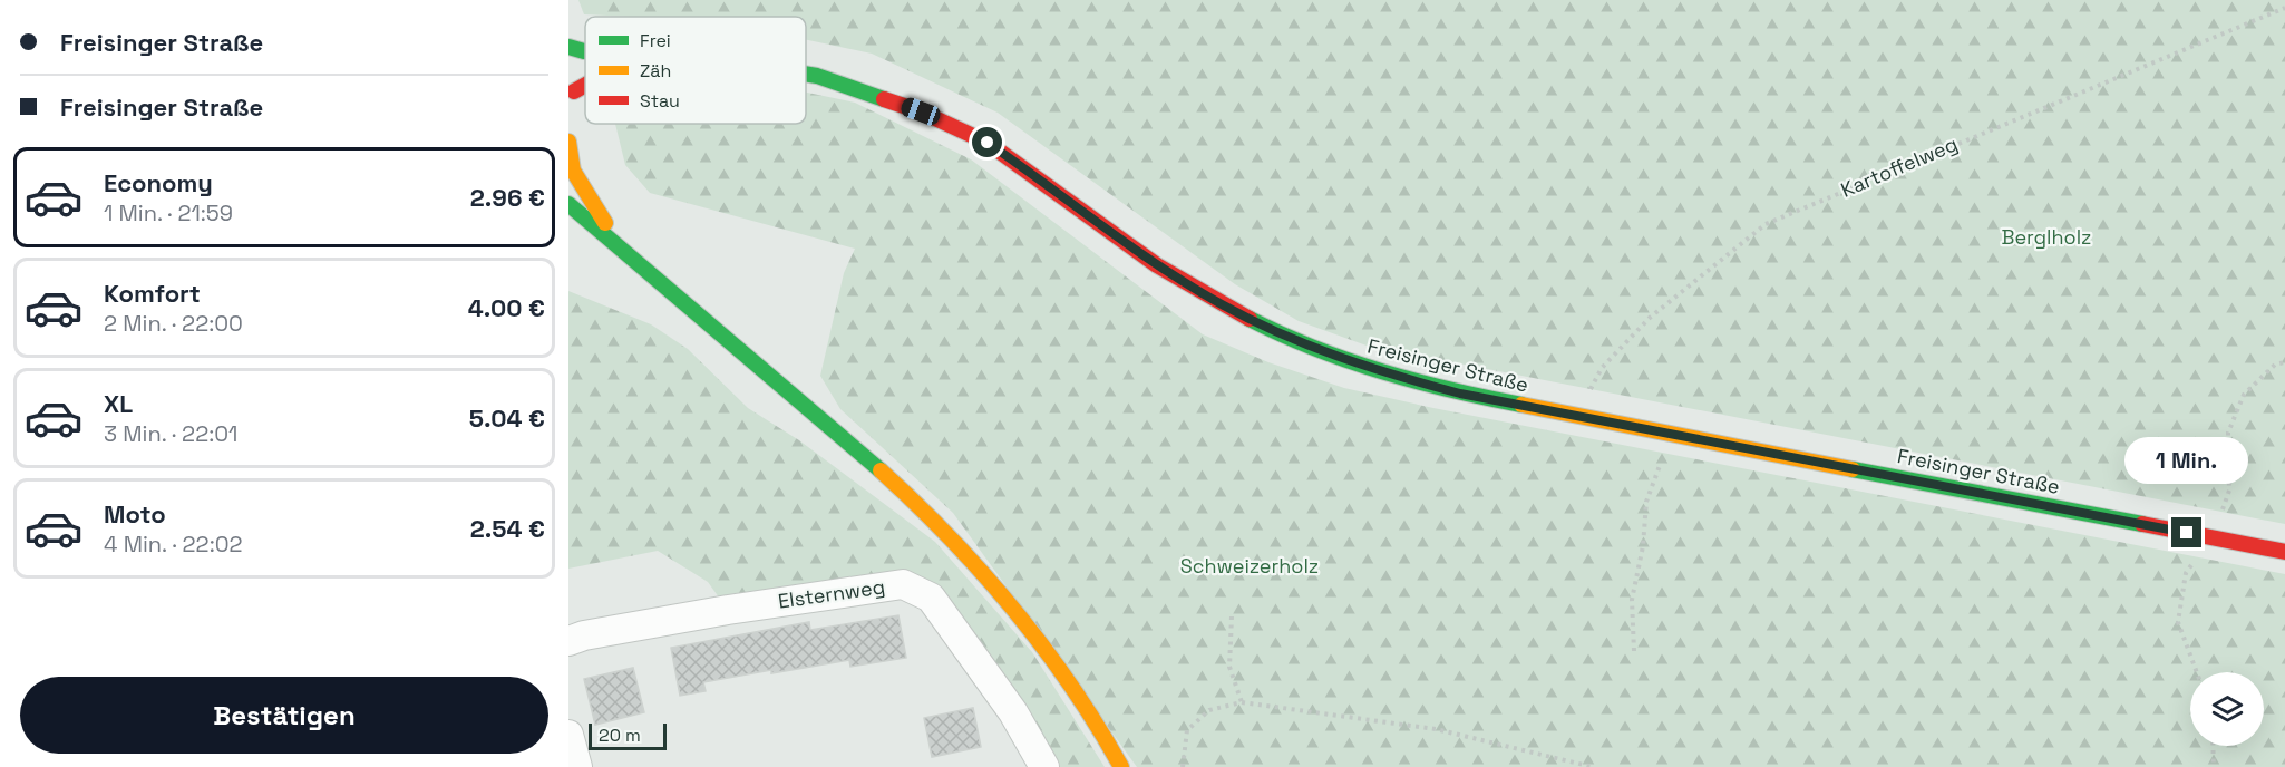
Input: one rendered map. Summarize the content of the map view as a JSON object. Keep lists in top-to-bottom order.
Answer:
{
  "streets": {
    "main road": ["Freisinger Straße"],
    "street": ["Elsternweg"],
    "path": ["Kartoffelweg"]
  },
  "crossings": [
    ["Kartoffelweg", "Freisinger Straße"]
  ],
  "parks": ["Berglholz", "Schweizerholz"],
  "legend": ["Frei", "Zäh", "Stau"],
  "scale_bar": "20 m",
  "page": {
    "banner": ["Freisinger Straße", "Freisinger Straße"],
    "list": [
      {
        "name": "Economy",
        "note": "1 Min. · 21:59",
        "value": "2.96 €"
      },
      {
        "name": "Komfort",
        "note": "2 Min. · 22:00",
        "value": "4.00 €"
      },
      {
        "name": "XL",
        "note": "3 Min. · 22:01",
        "value": "5.04 €"
      },
      {
        "name": "Moto",
        "note": "4 Min. · 22:02",
        "value": "2.54 €"
      }
    ],
    "bubble": "1 Min.",
    "buttons": "Bestätigen",
    "scale": "20 m"
  }
}
